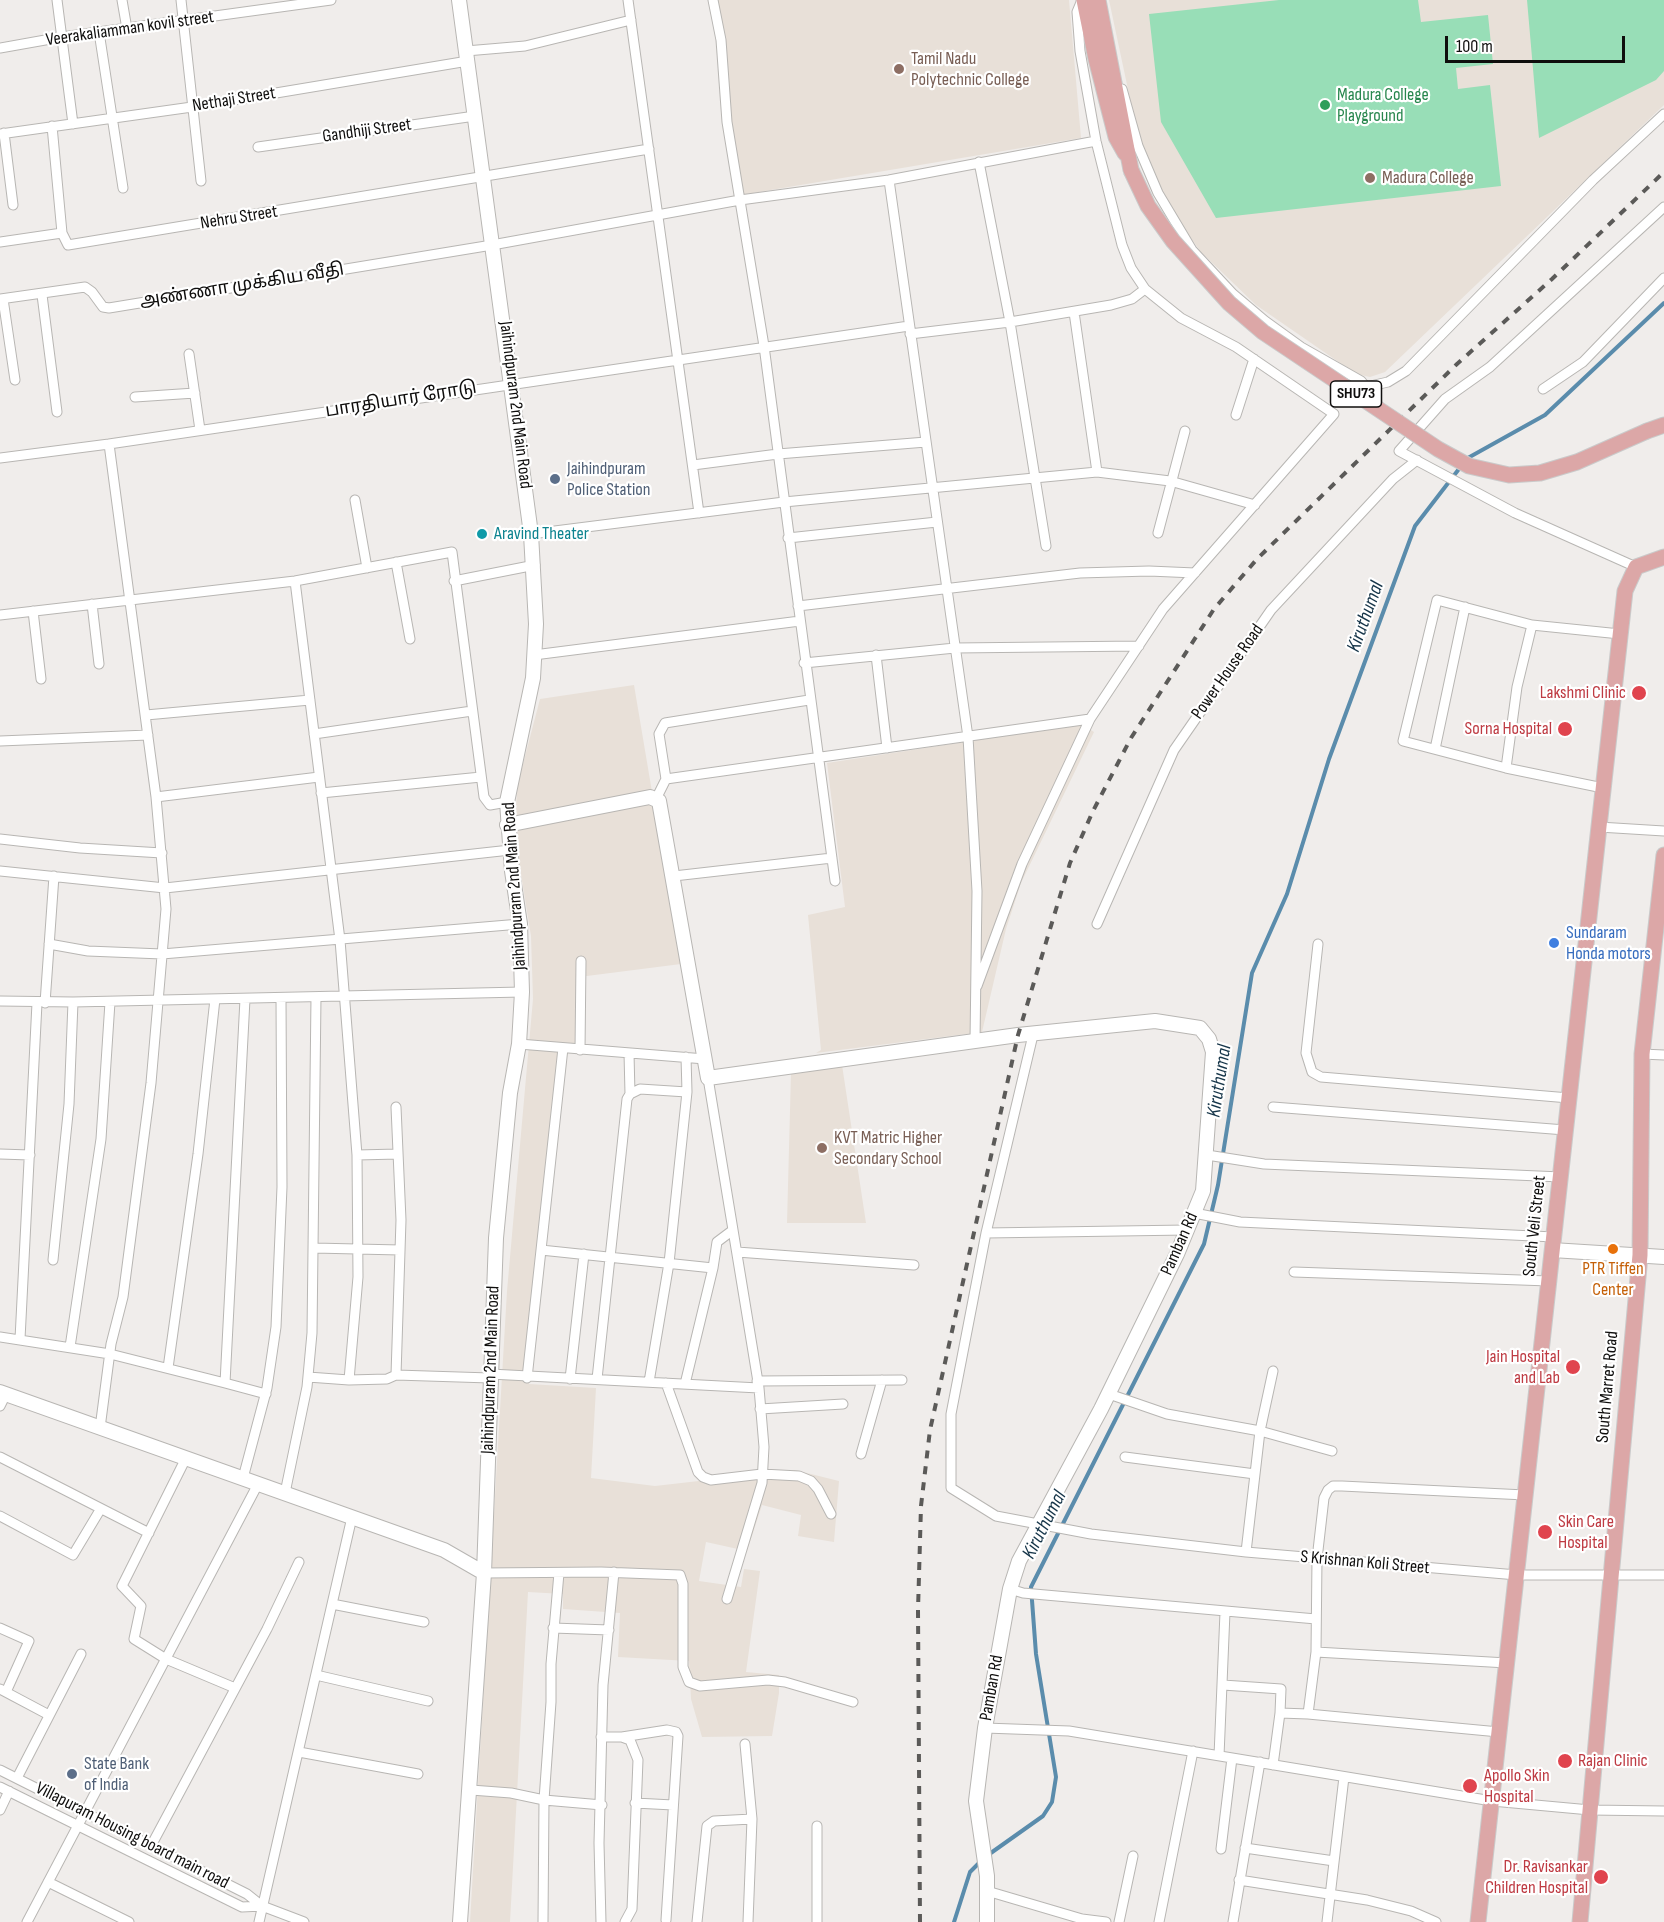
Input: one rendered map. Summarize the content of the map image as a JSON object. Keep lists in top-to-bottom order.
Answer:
{
  "streets": {
    "main road": ["SHU73", "South Veli Street", "South Marret Road"],
    "street": [
      "Veerakaliamman kovil street",
      "Nethaji Street",
      "Gandhiji Street",
      "Nehru Street",
      "அண்ணா முக்கிய வீதி",
      "பாரதியார் ரோடு",
      "Jaihindpuram 2nd Main Road",
      "Power House Road",
      "Pamban Rd",
      "S Krishnan Koli Street",
      "Villapuram Housing board main road"
    ]
  },
  "crossings": [
    ["Nethaji Street", "Jaihindpuram 2nd Main Road"],
    ["Gandhiji Street", "Jaihindpuram 2nd Main Road"],
    ["Nehru Street", "Jaihindpuram 2nd Main Road"],
    ["அண்ணா முக்கிய வீதி", "Jaihindpuram 2nd Main Road"],
    ["பாரதியார் ரோடு", "Jaihindpuram 2nd Main Road"],
    ["South Veli Street", "S Krishnan Koli Street"],
    ["Pamban Rd", "S Krishnan Koli Street"],
    ["South Marret Road", "S Krishnan Koli Street"]
  ],
  "water": ["Kiruthumal"],
  "places": [
    "Tamil Nadu Polytechnic College",
    "Madura College Playground",
    "Madura College",
    "Jaihindpuram Police Station",
    "Aravind Theater",
    "Lakshmi Clinic",
    "Sorna Hospital",
    "Sundaram Honda motors",
    "KVT Matric Higher Secondary School",
    "PTR Tiffen Center",
    "Jain Hospital and Lab",
    "Skin Care Hospital",
    "Rajan Clinic",
    "State Bank of India",
    "Apollo Skin Hospital",
    "Dr. Ravisankar Children Hospital"
  ],
  "scale_bar": "100 m"
}
